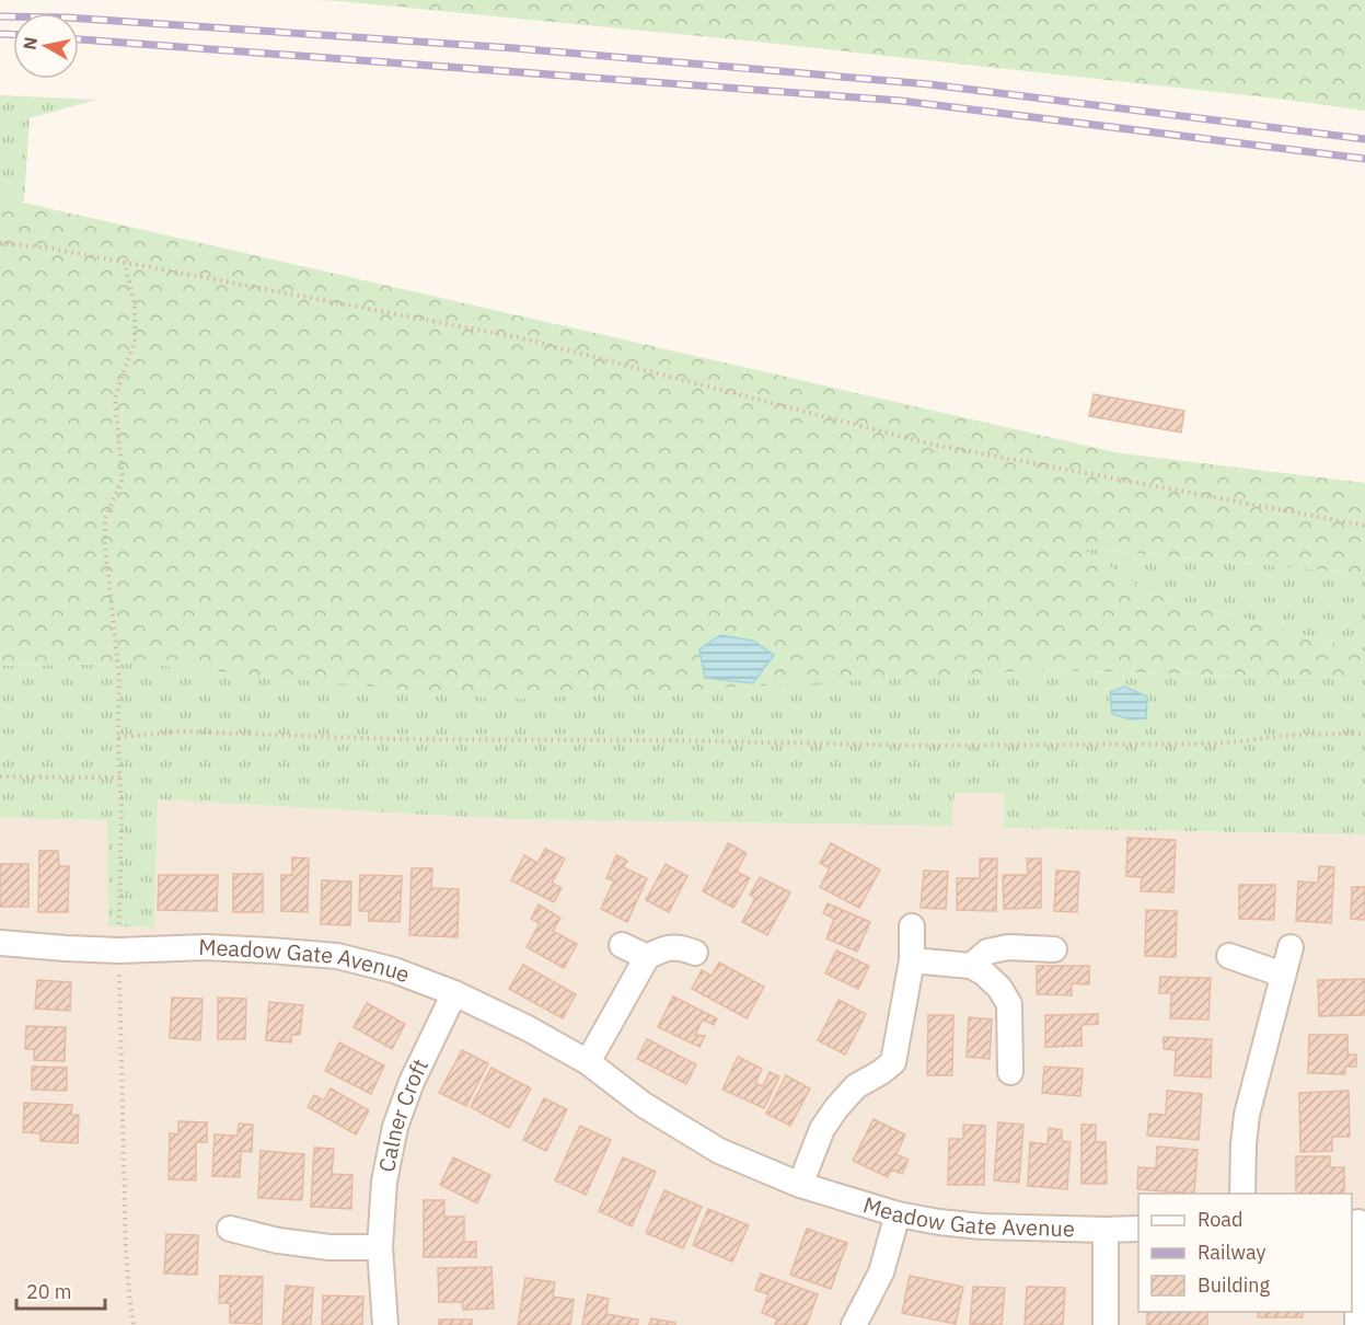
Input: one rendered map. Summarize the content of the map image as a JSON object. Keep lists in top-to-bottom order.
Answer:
{
  "streets": {
    "street": ["Meadow Gate Avenue", "Calner Croft"]
  },
  "crossings": [
    ["Meadow Gate Avenue", "Calner Croft"]
  ],
  "legend": ["Road", "Railway", "Building"],
  "scale_bar": "20 m",
  "north": "left"
}
